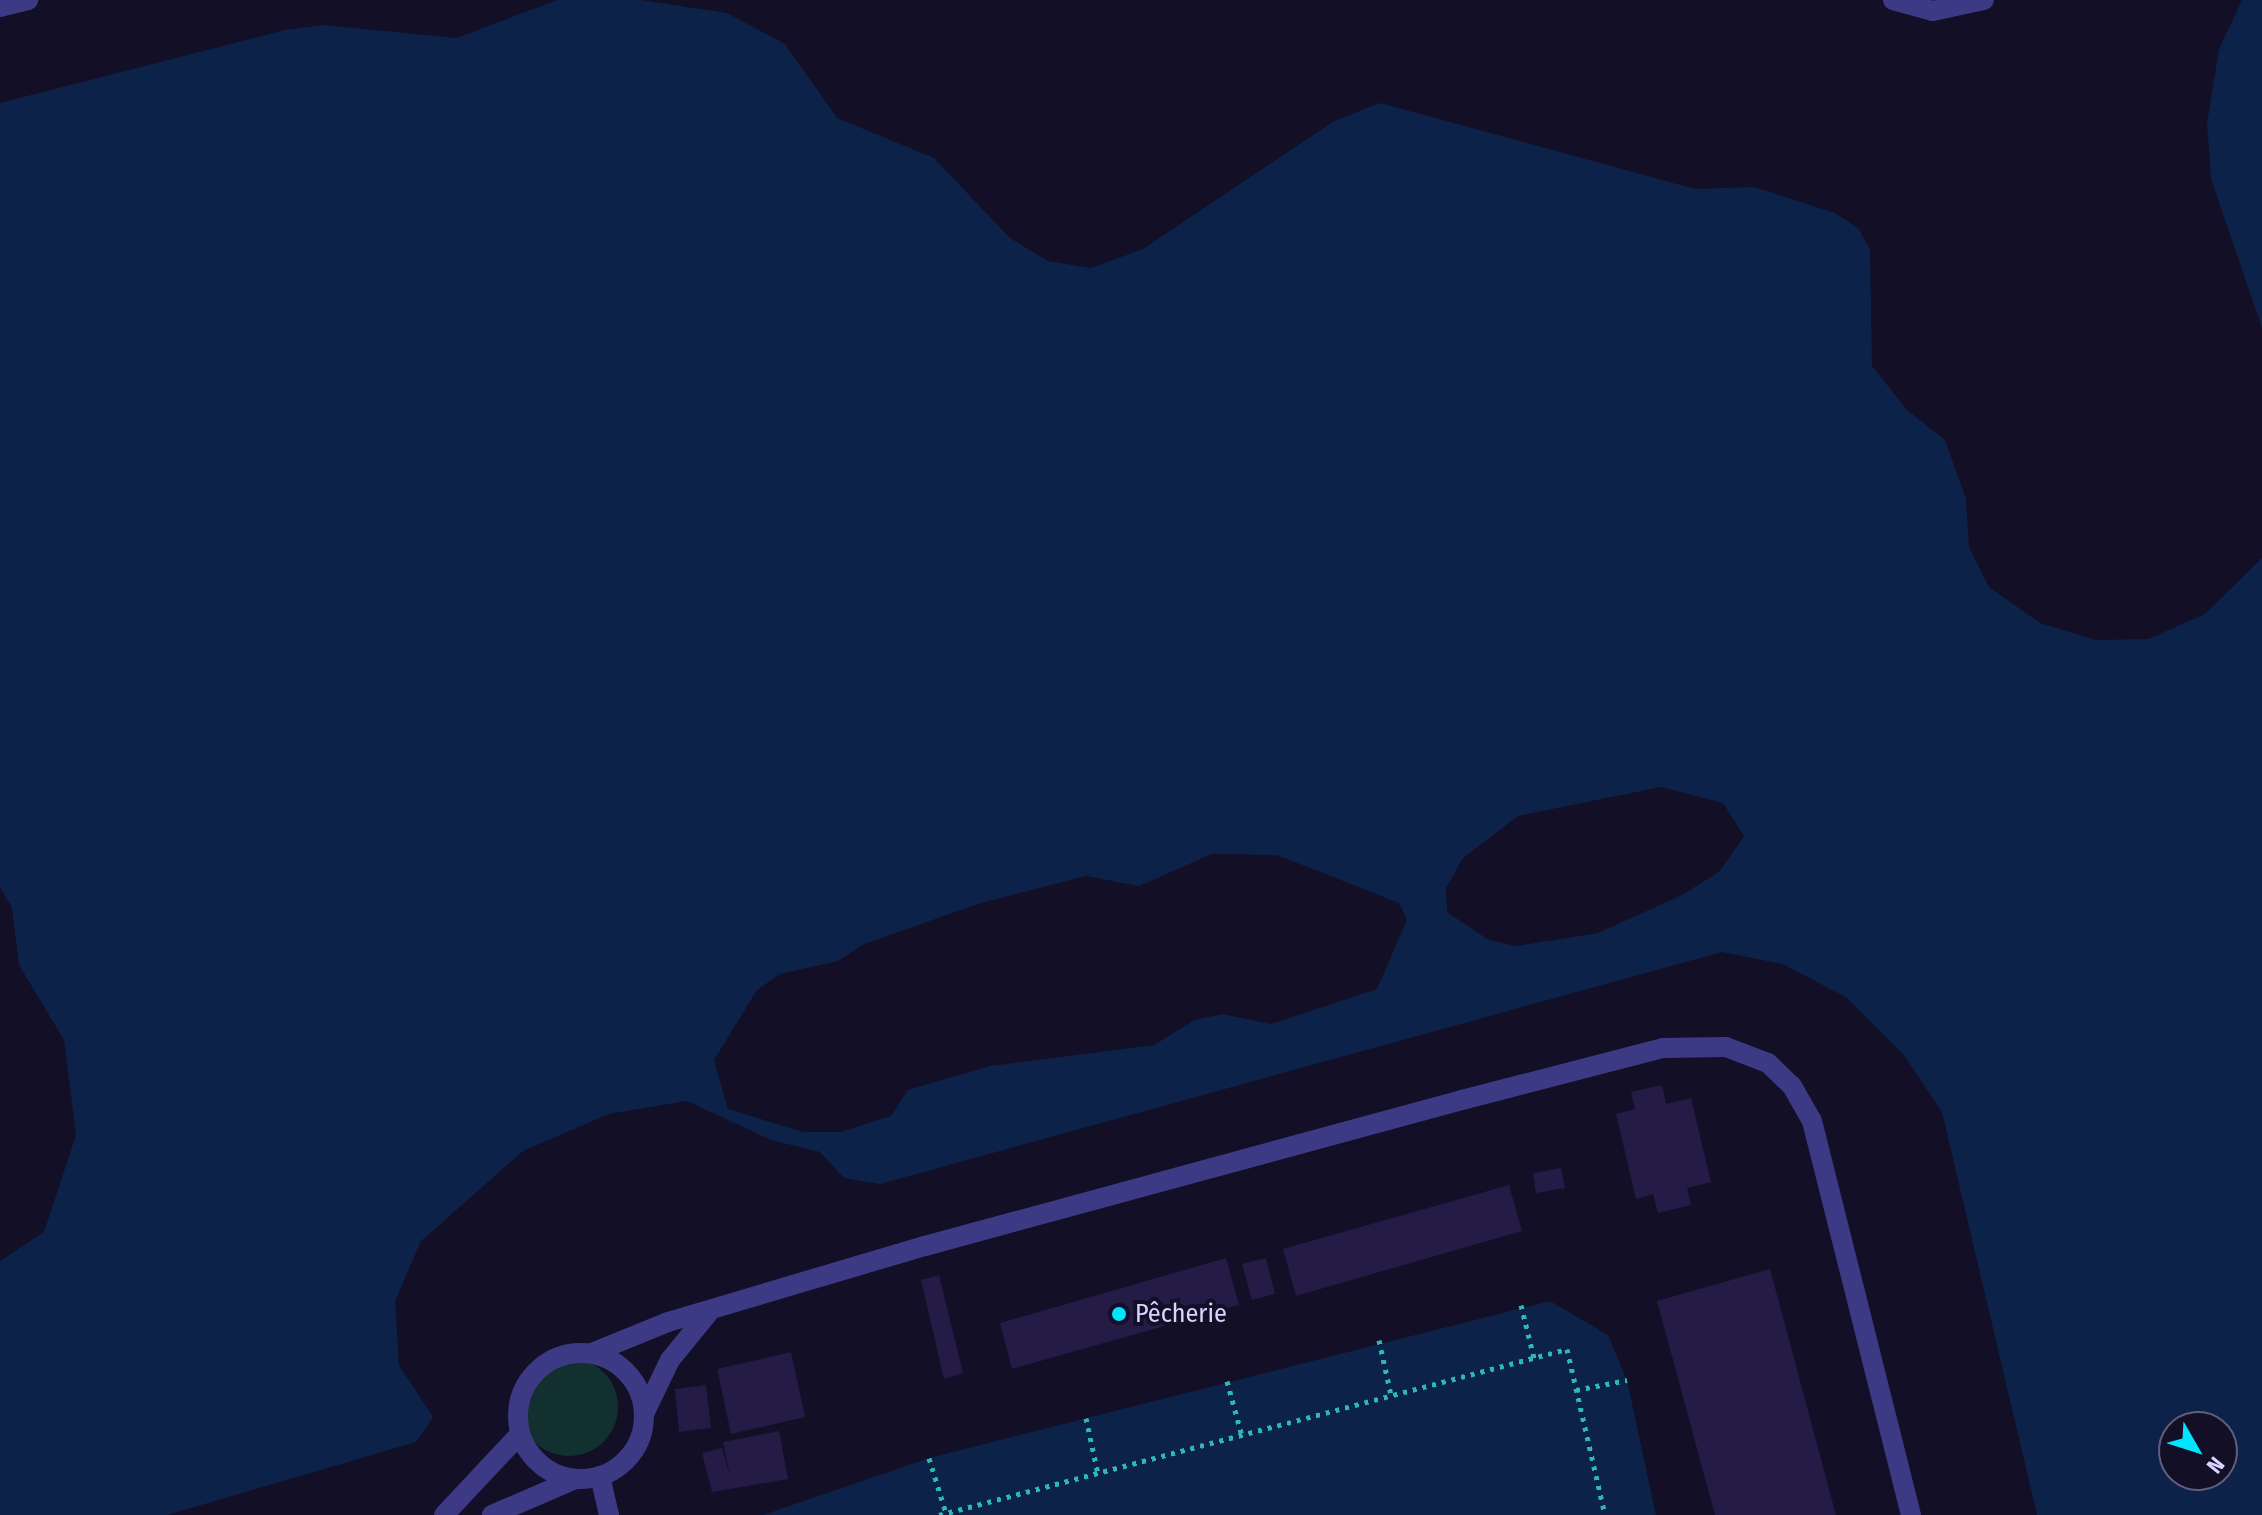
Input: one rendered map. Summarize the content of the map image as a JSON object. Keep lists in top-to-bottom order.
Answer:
{
  "places": ["Pêcherie"],
  "north": "bottom right"
}
